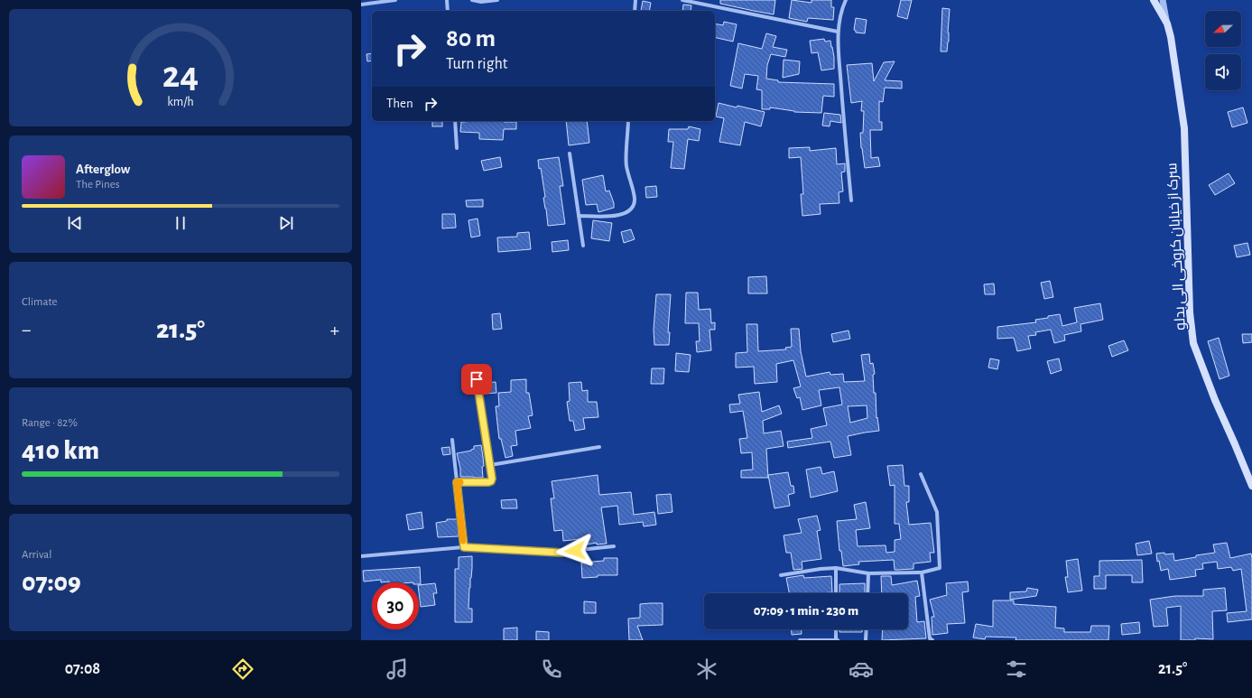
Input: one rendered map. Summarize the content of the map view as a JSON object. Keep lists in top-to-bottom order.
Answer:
{
  "streets": {
    "main road": ["سرک از خیابان کروخی الی بدلو"]
  },
  "north": "left",
  "page": {
    "turn": ["80 m", "Turn right"],
    "then": "Then",
    "song": ["Afterglow", "The Pines"],
    "tile": [
      "Climate",
      ["Range · 82%", "410 km"],
      ["Arrival", "07:09"]
    ],
    "heat": ["−", "21.5°", "+"],
    "limit": "30",
    "trip": "07:09 · 1 min · 230 m",
    "tabs": ["07:08", "21.5°"],
    "gauge": ["24", "km/h"]
  }
}
